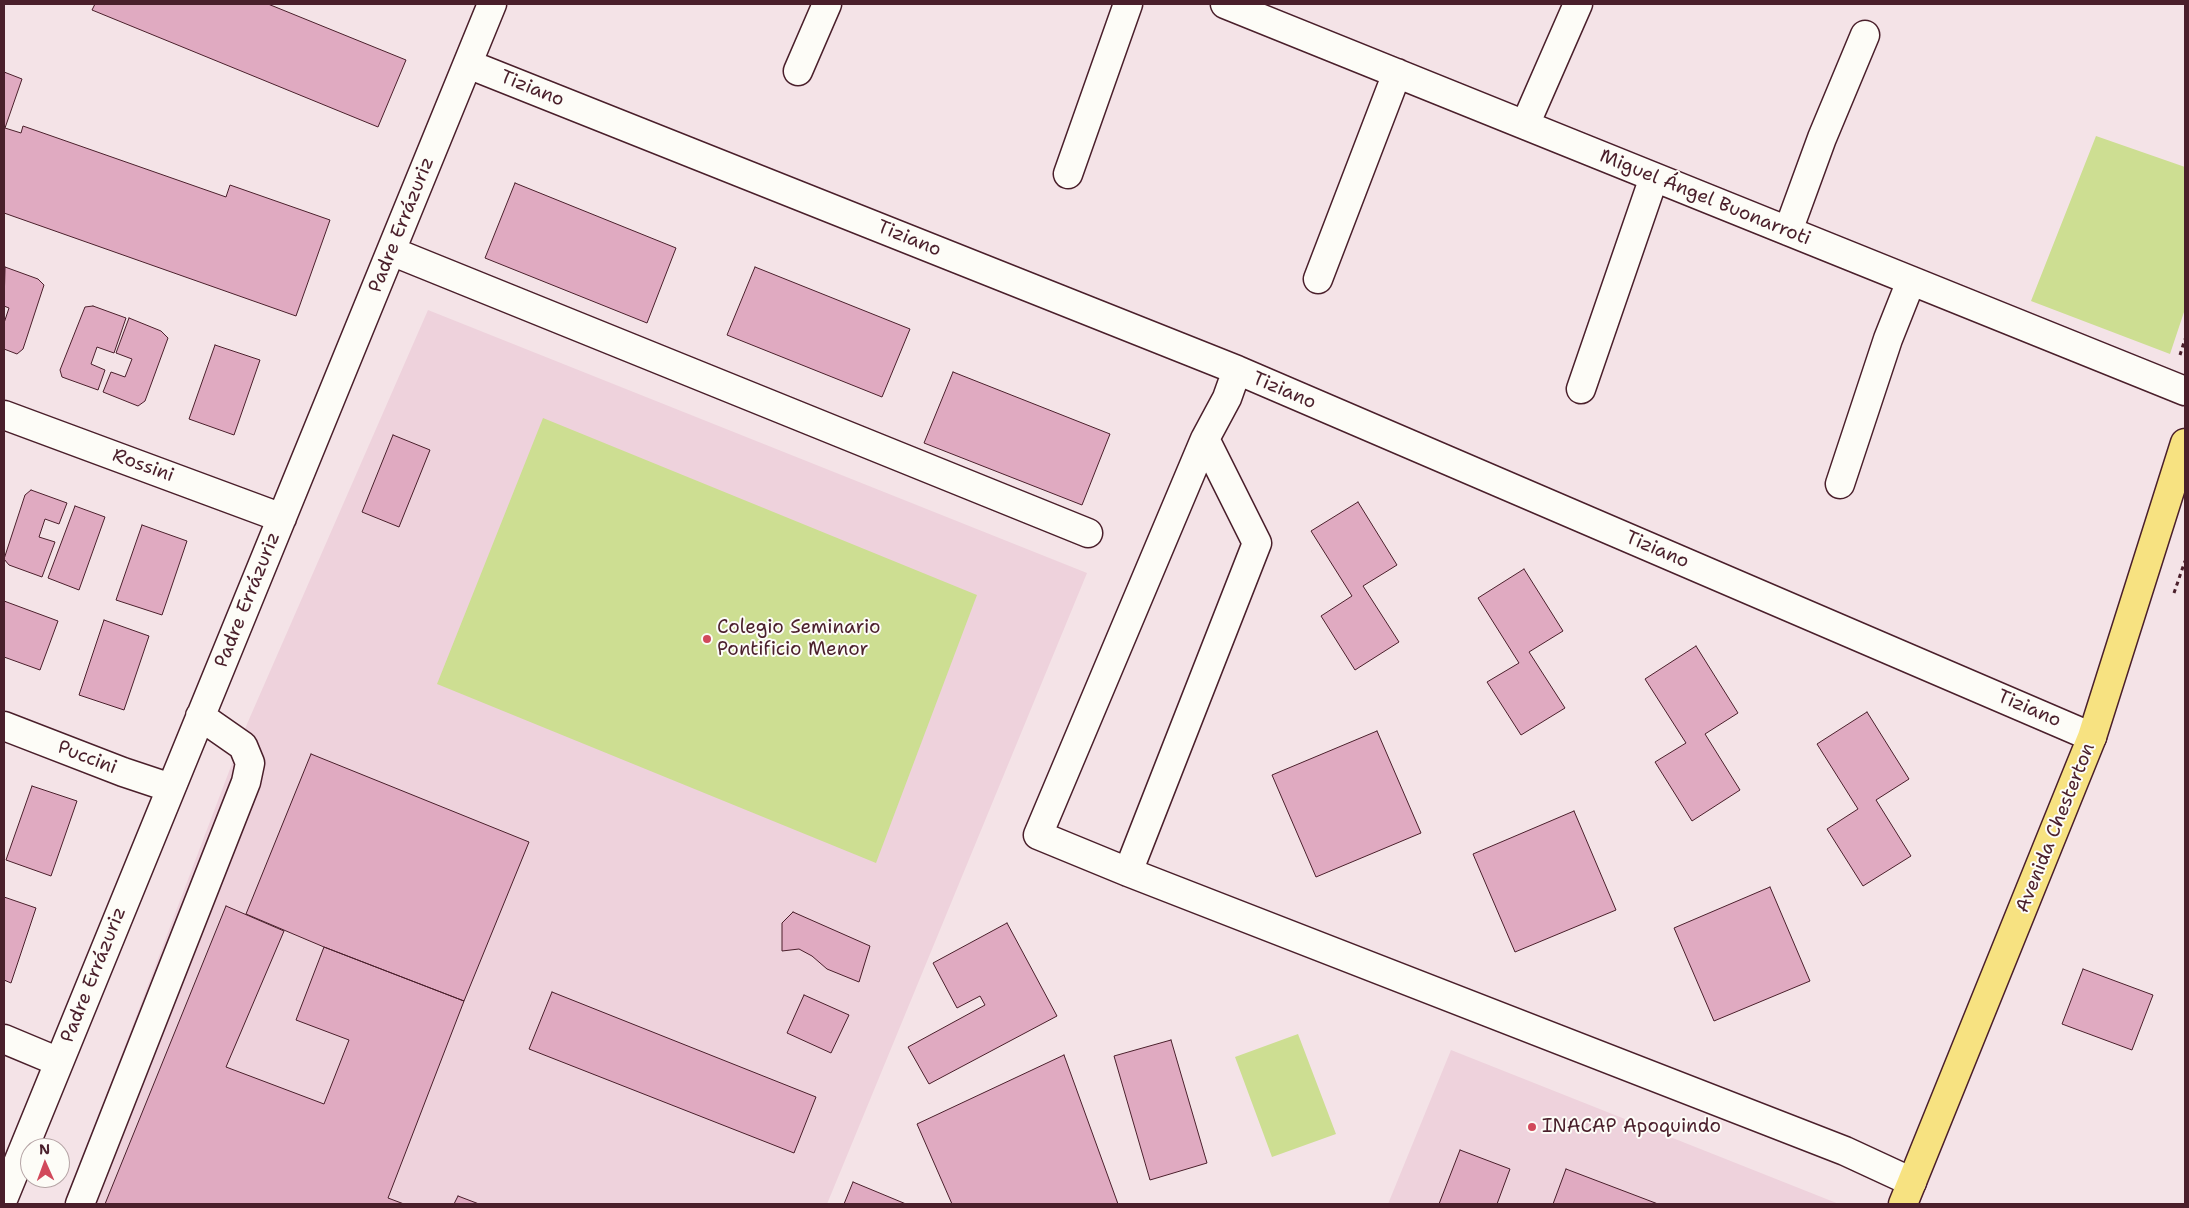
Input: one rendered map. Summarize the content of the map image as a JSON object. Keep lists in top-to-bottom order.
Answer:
{
  "streets": {
    "main road": ["Avenida Chesterton"],
    "street": [
      "Tiziano",
      "Miguel Ángel Buonarroti",
      "Padre Errázuriz",
      "Rossini",
      "Puccini"
    ]
  },
  "crossings": [
    ["Tiziano", "Padre Errázuriz"],
    ["Tiziano", "Avenida Chesterton"],
    ["Padre Errázuriz", "Rossini"],
    ["Padre Errázuriz", "Puccini"]
  ],
  "places": ["Colegio Seminario Pontificio Menor", "INACAP Apoquindo"],
  "north": "top"
}
